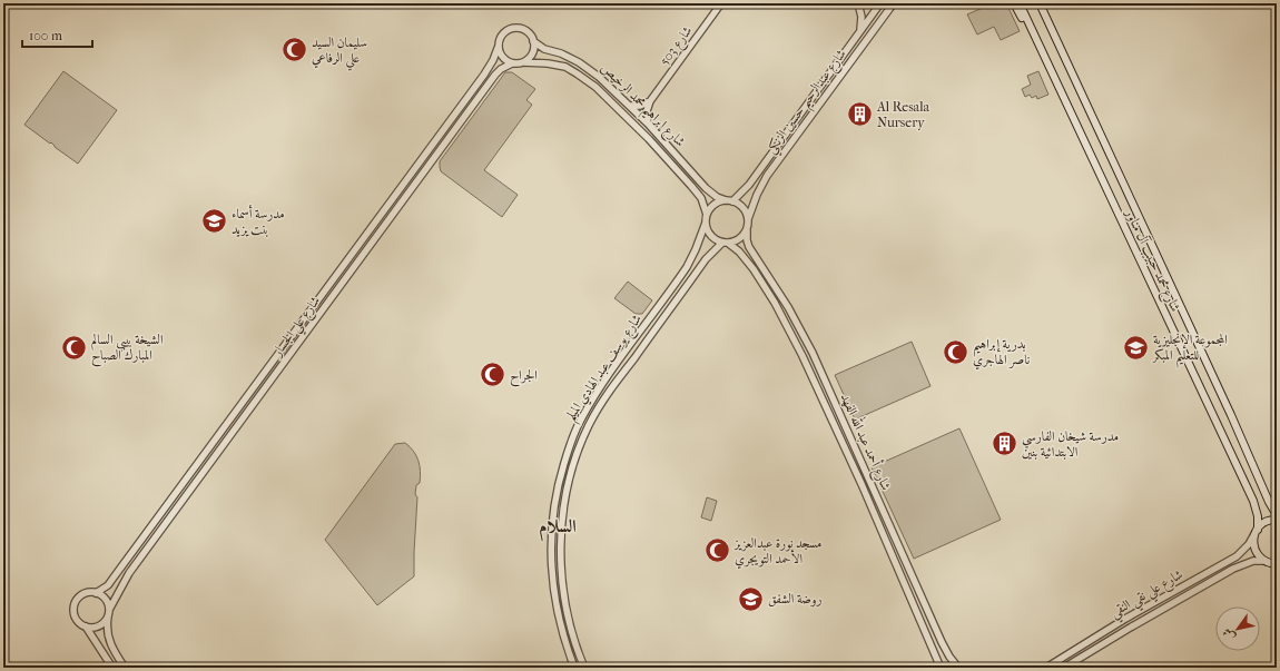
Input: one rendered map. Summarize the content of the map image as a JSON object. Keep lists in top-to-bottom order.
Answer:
{
  "streets": {
    "main road": ["شارع محمد حبيب آل مناور"],
    "street": [
      "شارع 503",
      "شارع عبدالرحيم حسين الزنكي",
      "شارع إبراهيم محمد الرخيص",
      "شارع علي الجسار",
      "شارع يوسف عبد الهادي الميلم",
      "شارع أحمد عبد الله الفهد",
      "شارع علي نقي النقي"
    ]
  },
  "crossings": [
    ["شارع عبدالرحيم حسين الزنكي", "شارع إبراهيم محمد الرخيص"],
    ["شارع عبدالرحيم حسين الزنكي", "شارع يوسف عبد الهادي الميلم"],
    ["شارع عبدالرحيم حسين الزنكي", "شارع أحمد عبد الله الفهد"],
    ["شارع إبراهيم محمد الرخيص", "شارع علي الجسار"],
    ["شارع إبراهيم محمد الرخيص", "شارع يوسف عبد الهادي الميلم"],
    ["شارع إبراهيم محمد الرخيص", "شارع أحمد عبد الله الفهد"],
    ["شارع محمد حبيب آل مناور", "شارع علي نقي النقي"],
    ["شارع يوسف عبد الهادي الميلم", "شارع أحمد عبد الله الفهد"]
  ],
  "districts": ["السلام"],
  "places": {
    "mosque": [
      "سليمان السيد علي الرفاعي",
      "الشيخة بيبي السالم المبارك الصباح",
      "بدرية إبراهيم ناصر الهاجري",
      "الجراح",
      "مسجد نورة عبدالعزيز الأحمد التويجري"
    ],
    "building": ["Al Resala Nursery", "مدرسة شيخان الفارسي الابتدائية بنين"],
    "school or university": ["مدرسة أسماء بنت يزيد", "المجموعة الإنجليزية للتعليم المبكر", "روضة الشفق"]
  },
  "scale_bar": "100 m",
  "north": "bottom left"
}
